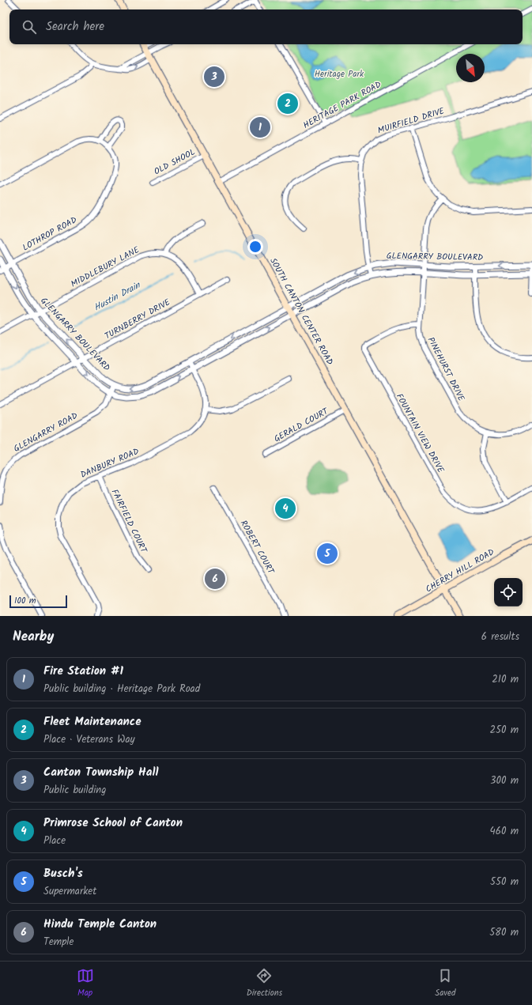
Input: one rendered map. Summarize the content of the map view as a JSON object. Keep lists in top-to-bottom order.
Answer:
{
  "streets": {
    "main road": ["SOUTH CANTON CENTER ROAD", "CHERRY HILL ROAD"],
    "street": [
      "HERITAGE PARK ROAD",
      "MUIRFIELD DRIVE",
      "OLD SHOOL",
      "LOTHROP ROAD",
      "GLENGARRY BOULEVARD",
      "MIDDLEBURY LANE",
      "TURNBERRY DRIVE",
      "PINEHURST DRIVE",
      "GERALD COURT",
      "GLENGARRY ROAD",
      "FOUNTAIN VIEW DRIVE",
      "DANBURY ROAD",
      "FAIRFIELD COURT",
      "ROBERT COURT"
    ]
  },
  "crossings": [
    ["HERITAGE PARK ROAD", "SOUTH CANTON CENTER ROAD"],
    ["MUIRFIELD DRIVE", "GLENGARRY BOULEVARD"],
    ["OLD SHOOL", "SOUTH CANTON CENTER ROAD"],
    ["LOTHROP ROAD", "GLENGARRY BOULEVARD"],
    ["GLENGARRY BOULEVARD", "MIDDLEBURY LANE"],
    ["GLENGARRY BOULEVARD", "SOUTH CANTON CENTER ROAD"],
    ["GLENGARRY BOULEVARD", "TURNBERRY DRIVE"],
    ["GLENGARRY BOULEVARD", "PINEHURST DRIVE"],
    ["GLENGARRY BOULEVARD", "GLENGARRY ROAD"],
    ["GLENGARRY BOULEVARD", "DANBURY ROAD"],
    ["MIDDLEBURY LANE", "TURNBERRY DRIVE"],
    ["SOUTH CANTON CENTER ROAD", "GERALD COURT"],
    ["SOUTH CANTON CENTER ROAD", "CHERRY HILL ROAD"],
    ["PINEHURST DRIVE", "FOUNTAIN VIEW DRIVE"],
    ["DANBURY ROAD", "FAIRFIELD COURT"]
  ],
  "water": ["Hustin Drain"],
  "parks": ["Heritage Park"],
  "scale_bar": "100 m",
  "north": "bottom right",
  "page": {
    "search": "Search here",
    "pins": [
      "3",
      "2",
      "1",
      "4",
      "5",
      "6"
    ],
    "scale": "100 m",
    "heading": ["Nearby", "6 results"],
    "list": [
      {
        "mark": "1",
        "name": "Fire Station #1",
        "note": "Public building · Heritage Park Road",
        "value": "210 m"
      },
      {
        "mark": "2",
        "name": "Fleet Maintenance",
        "note": "Place · Veterans Way",
        "value": "250 m"
      },
      {
        "mark": "3",
        "name": "Canton Township Hall",
        "note": "Public building",
        "value": "300 m"
      },
      {
        "mark": "4",
        "name": "Primrose School of Canton",
        "note": "Place",
        "value": "460 m"
      },
      {
        "mark": "5",
        "name": "Busch's",
        "note": "Supermarket",
        "value": "550 m"
      },
      {
        "mark": "6",
        "name": "Hindu Temple Canton",
        "note": "Temple",
        "value": "580 m"
      }
    ],
    "nav": ["Map", "Directions", "Saved"]
  }
}
